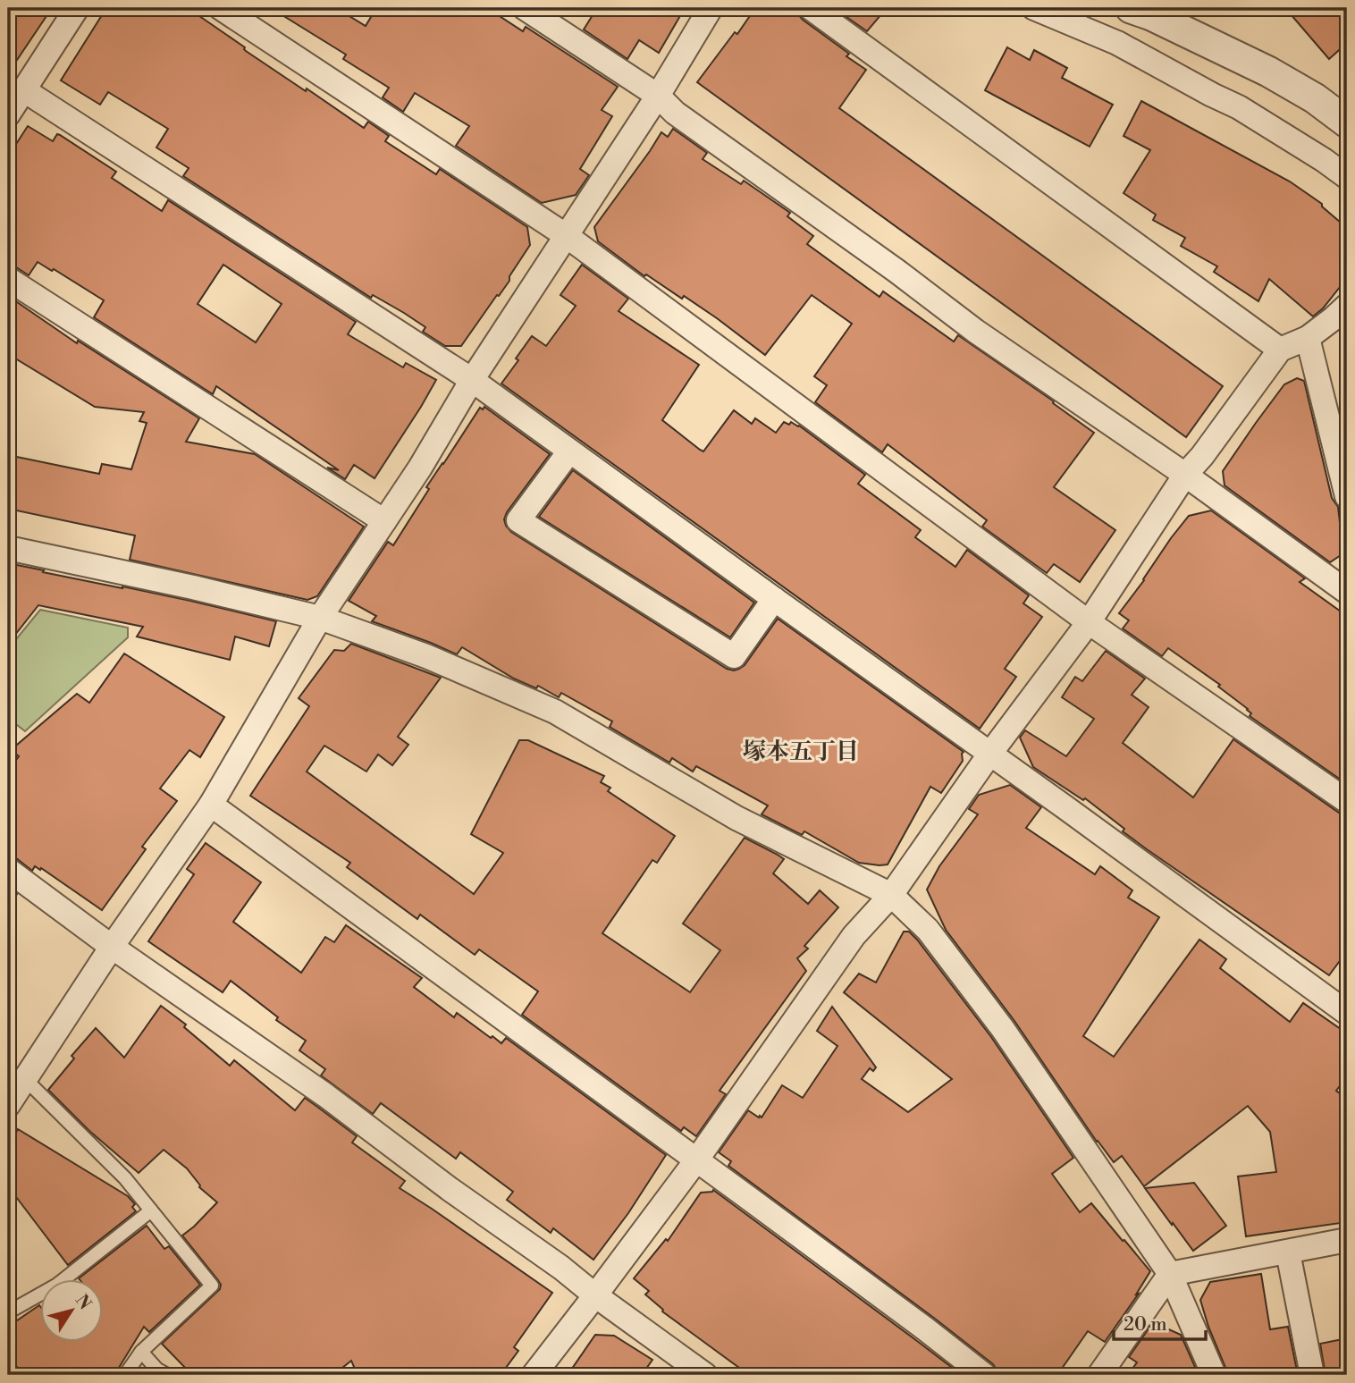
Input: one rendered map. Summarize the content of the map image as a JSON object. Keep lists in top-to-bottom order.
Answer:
{
  "districts": ["塚本五丁目"],
  "scale_bar": "20 m",
  "north": "top right"
}
